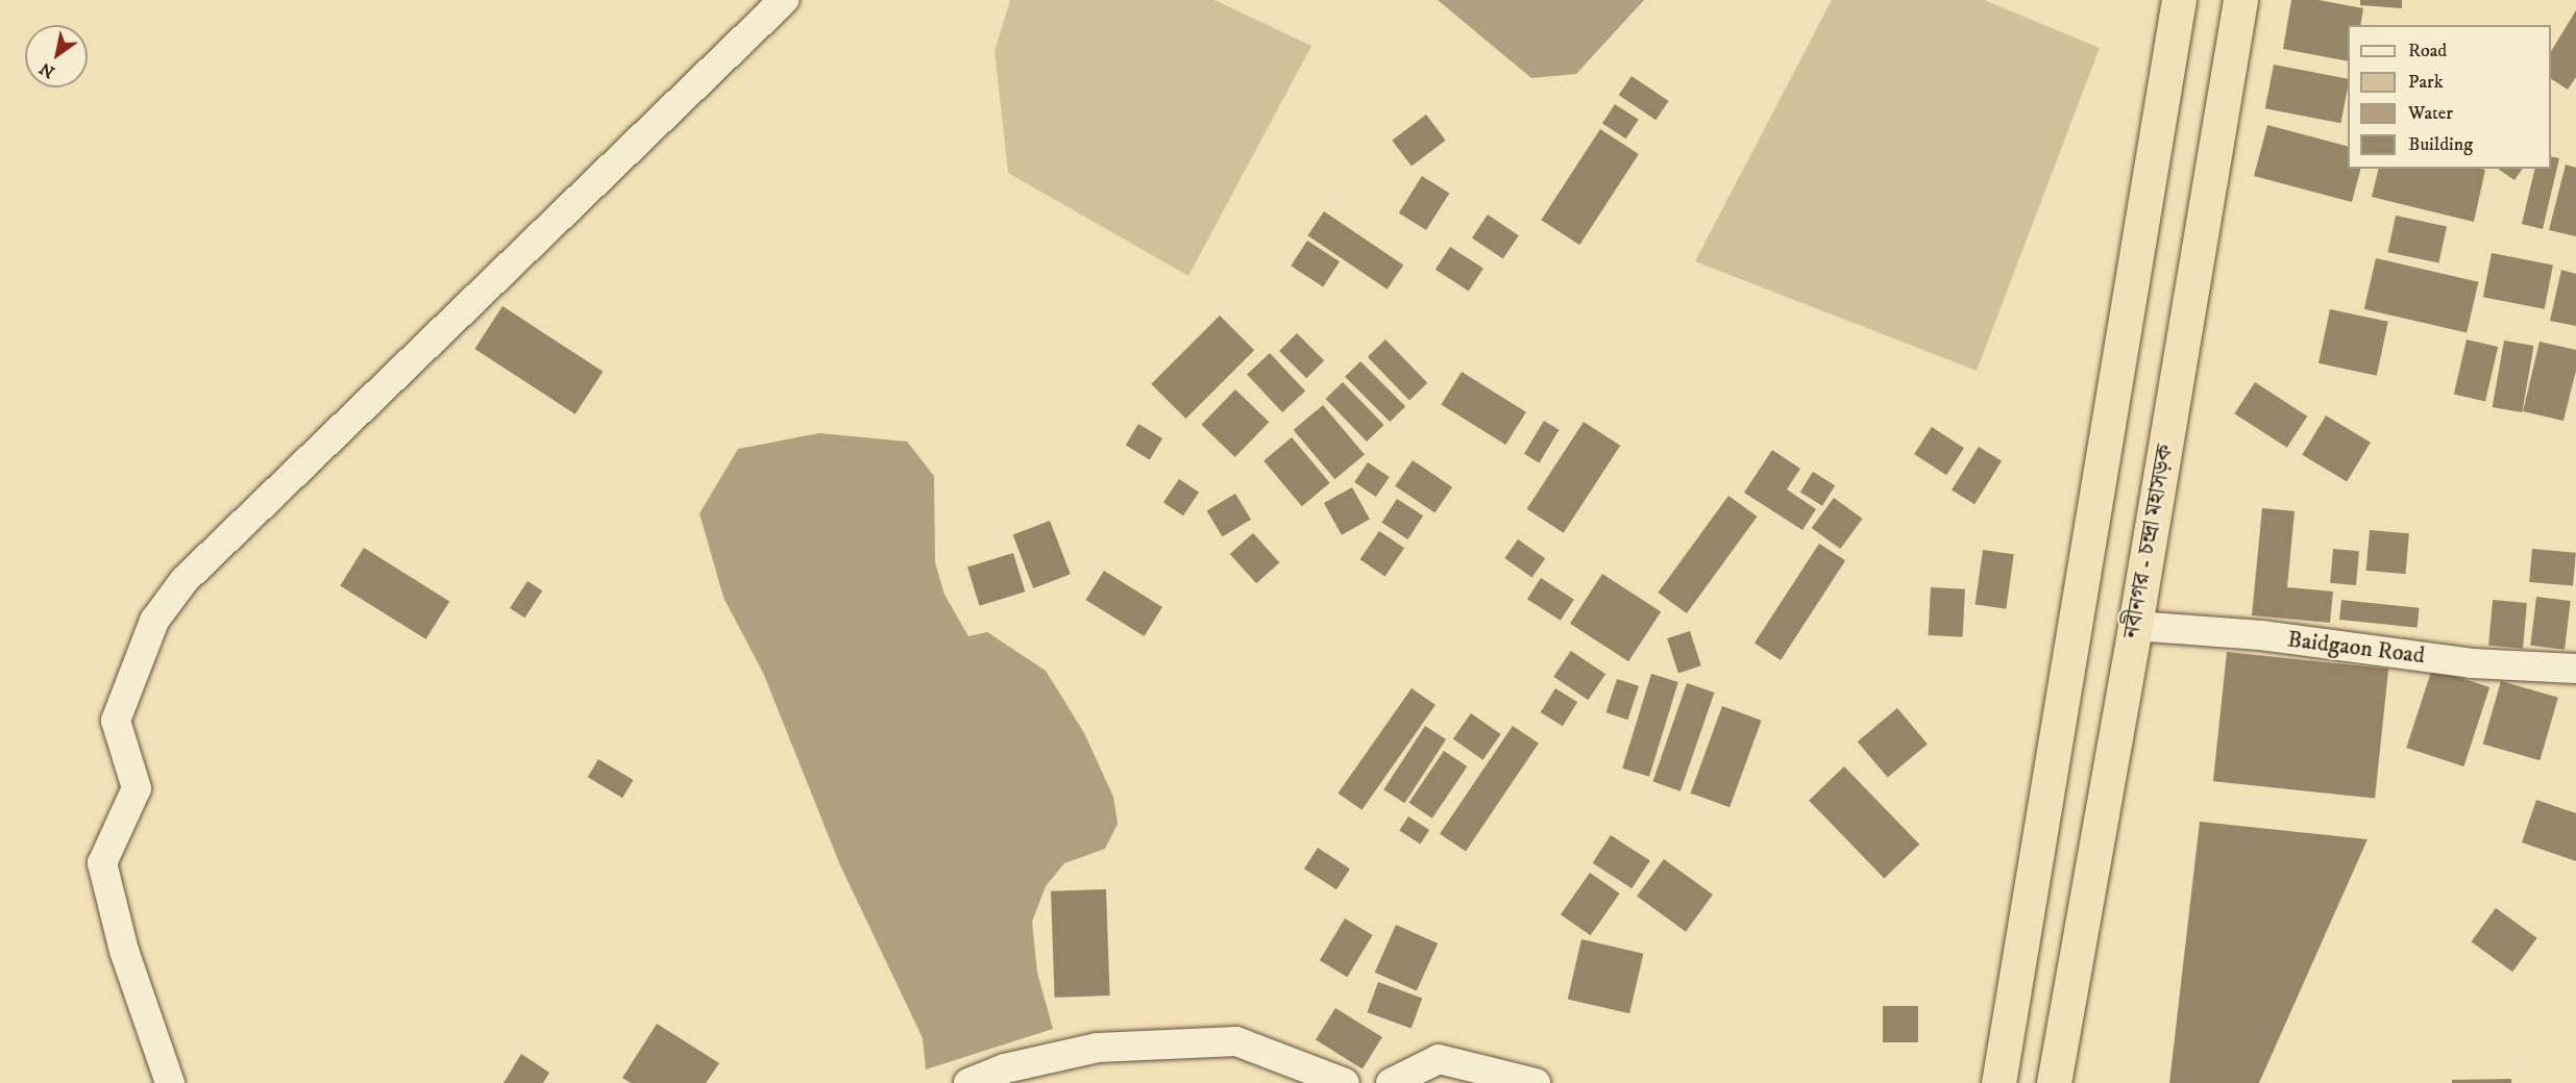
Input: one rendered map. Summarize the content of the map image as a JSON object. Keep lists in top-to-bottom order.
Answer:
{
  "streets": {
    "highway": ["নবীনগর - চন্দ্রা মহাসড়ক"],
    "street": ["Baidgaon Road"]
  },
  "crossings": [
    ["নবীনগর - চন্দ্রা মহাসড়ক", "Baidgaon Road"]
  ],
  "legend": [
    "Road",
    "Park",
    "Water",
    "Building"
  ],
  "north": "bottom left"
}
